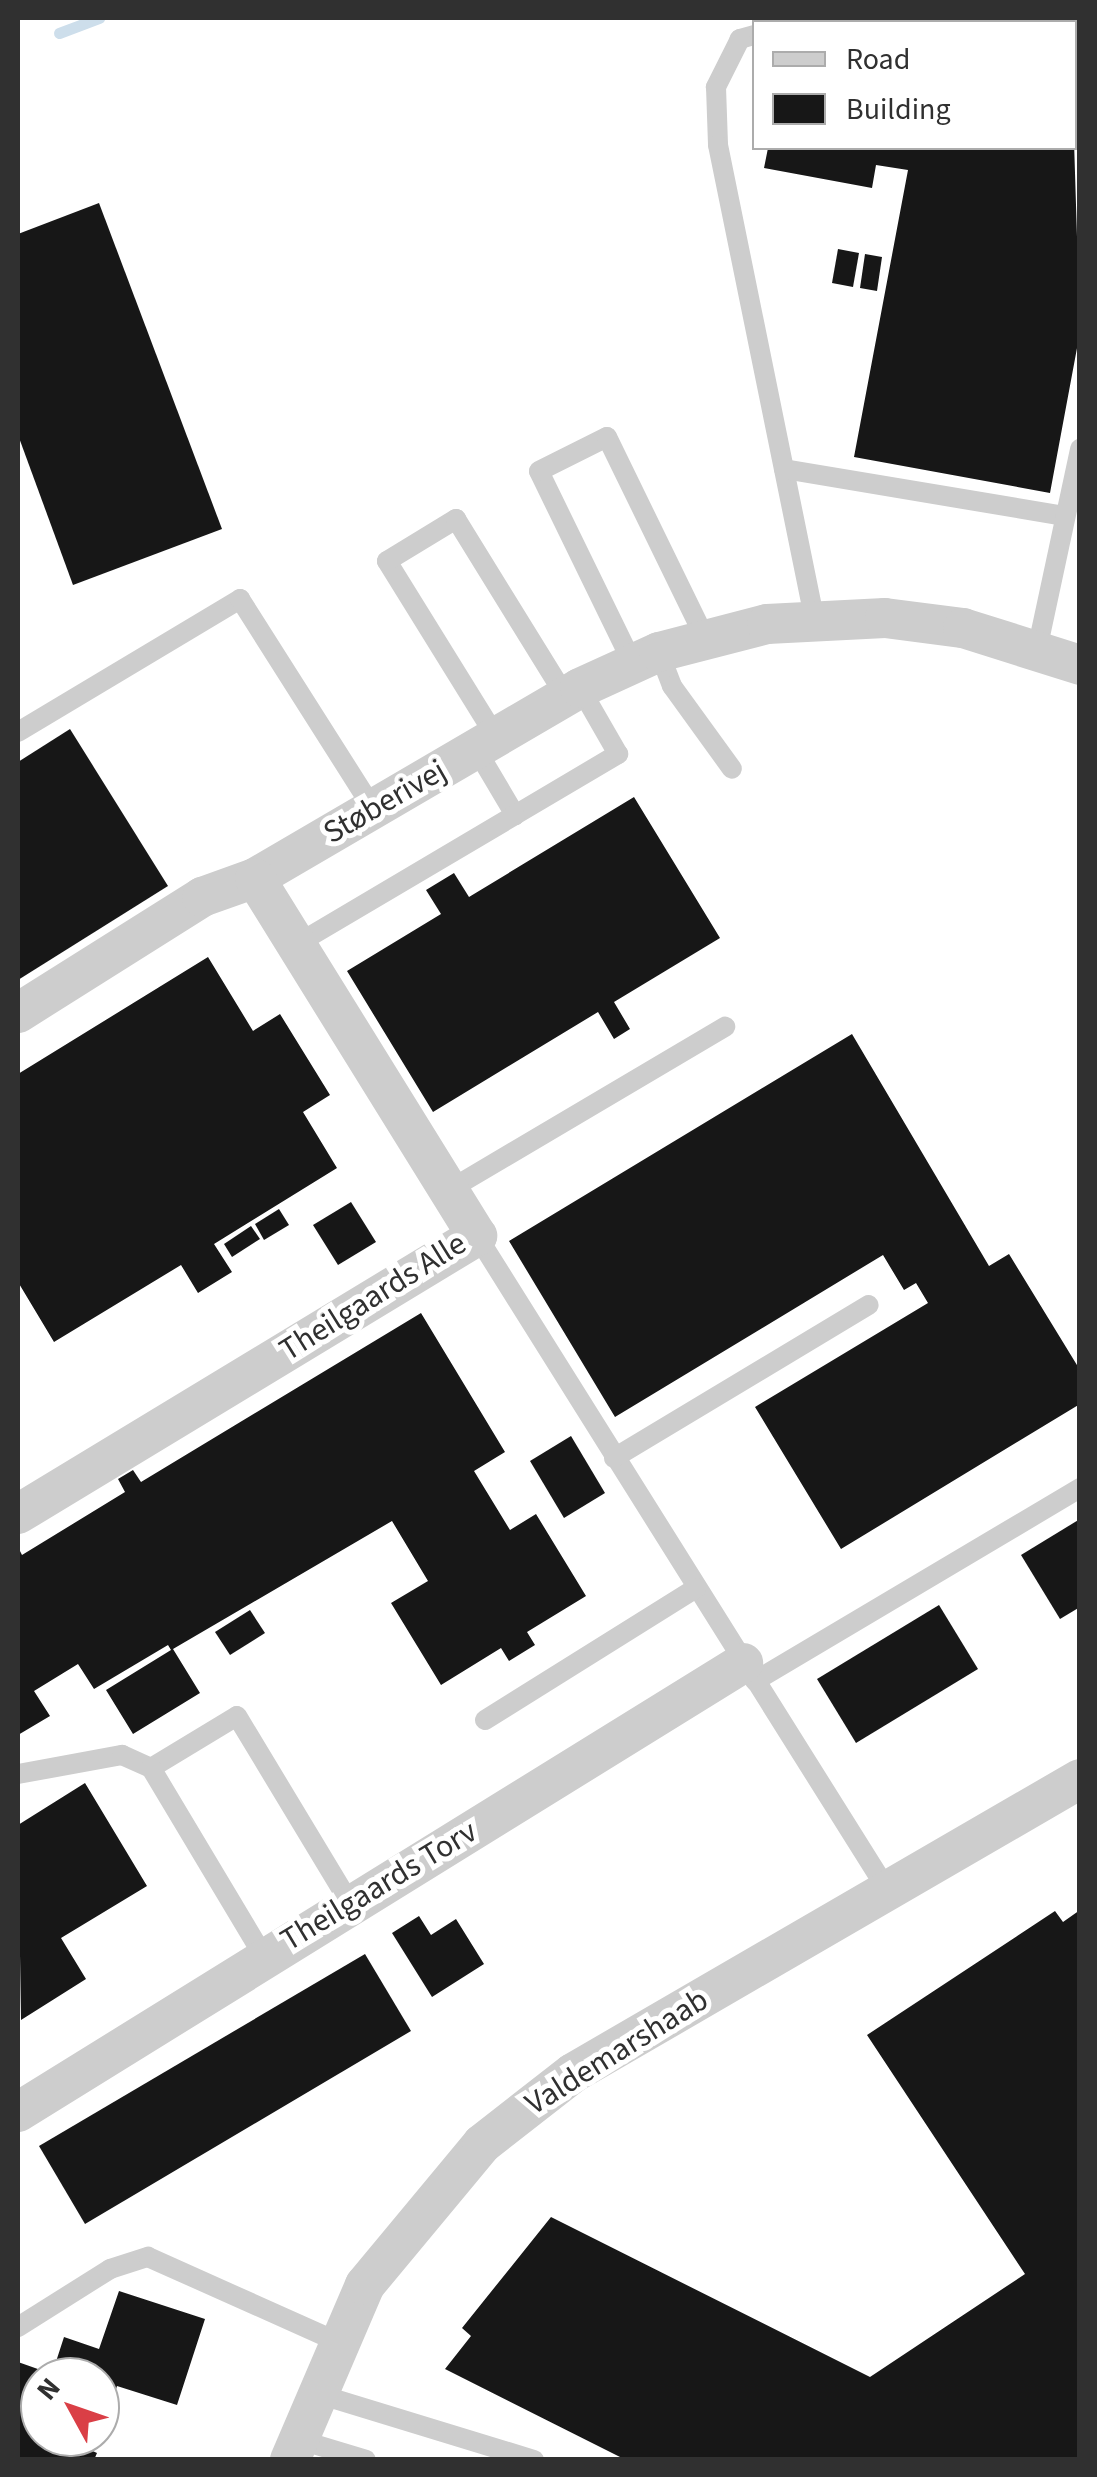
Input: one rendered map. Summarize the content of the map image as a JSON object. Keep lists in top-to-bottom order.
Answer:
{
  "streets": {
    "street": [
      "Støberivej",
      "Theilgaards Alle",
      "Theilgaards Torv",
      "Valdemarshaab"
    ]
  },
  "crossings": [
    ["Støberivej", "Theilgaards Alle"]
  ],
  "legend": ["Road", "Building"],
  "north": "top left"
}
